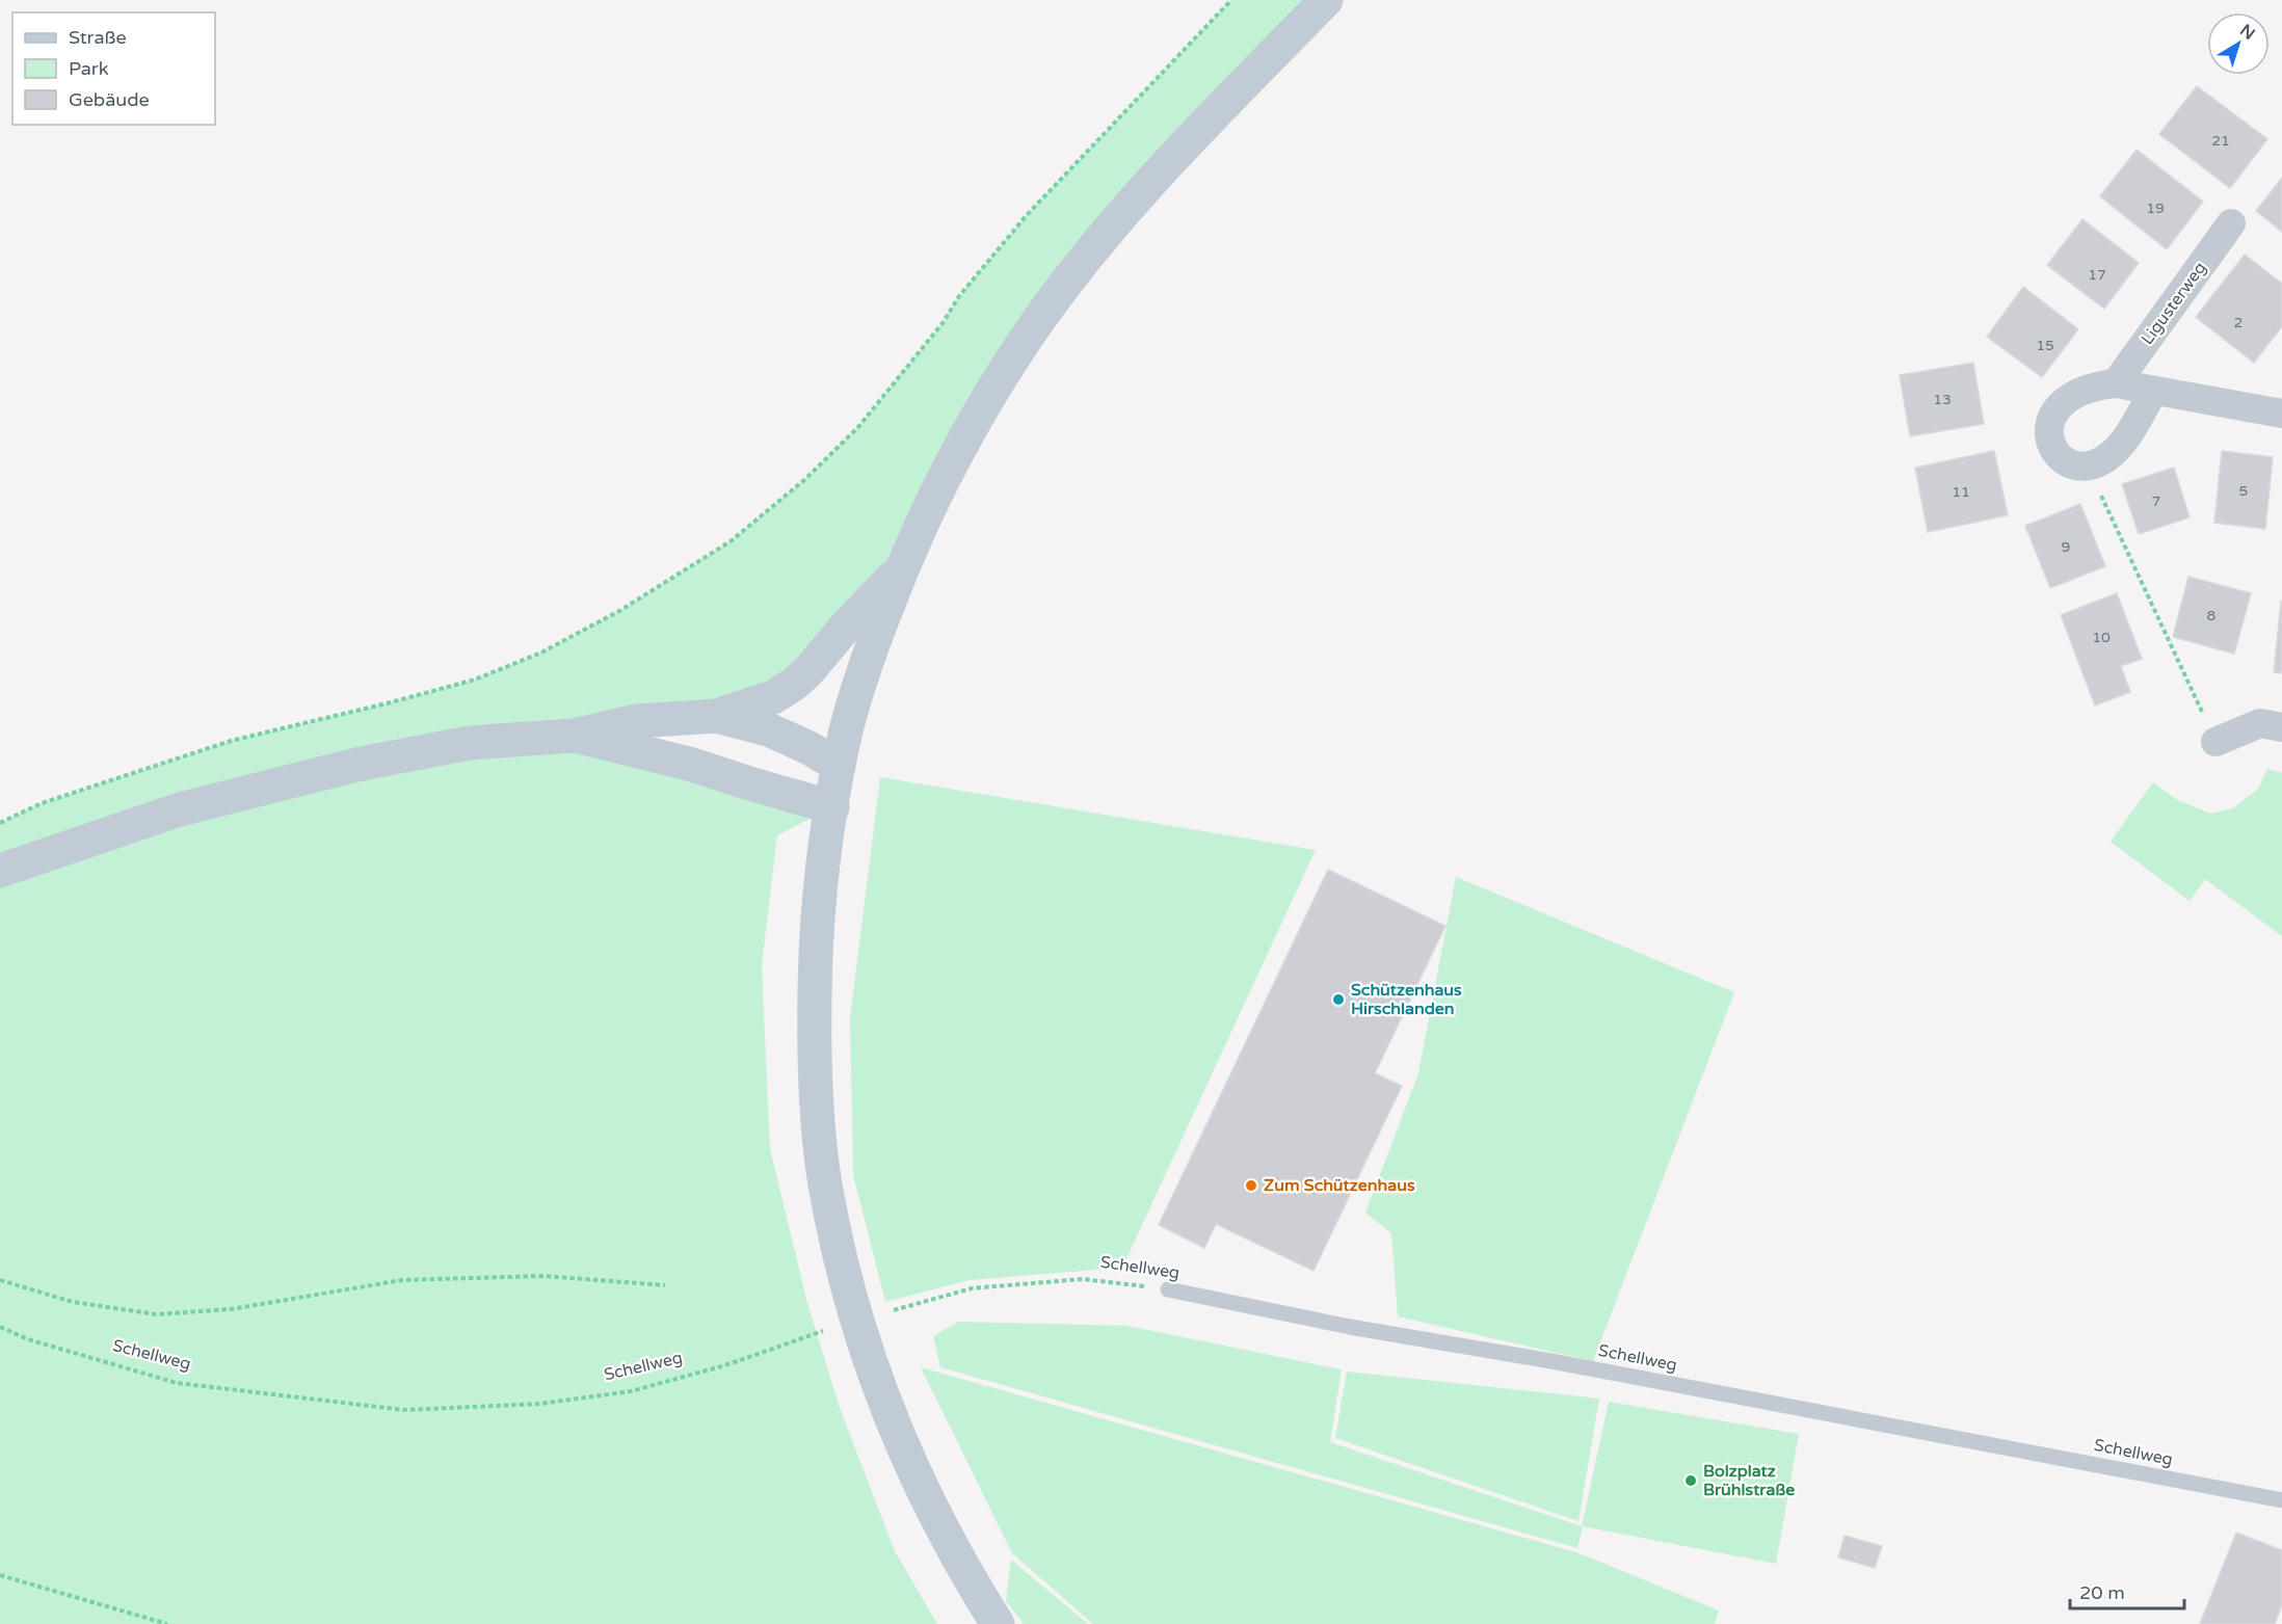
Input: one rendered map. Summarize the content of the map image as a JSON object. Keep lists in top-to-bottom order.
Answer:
{
  "streets": {
    "street": ["Ligusterweg"],
    "lane": ["Schellweg"]
  },
  "places": ["Schützenhaus Hirschlanden", "Zum Schützenhaus", "Bolzplatz Brühlstraße"],
  "house_numbers": [
    "21",
    "19",
    "17",
    "2",
    "15",
    "13",
    "5",
    "11",
    "7",
    "9",
    "8",
    "10"
  ],
  "legend": ["Straße", "Park", "Gebäude"],
  "scale_bar": "20 m",
  "north": "top right"
}
